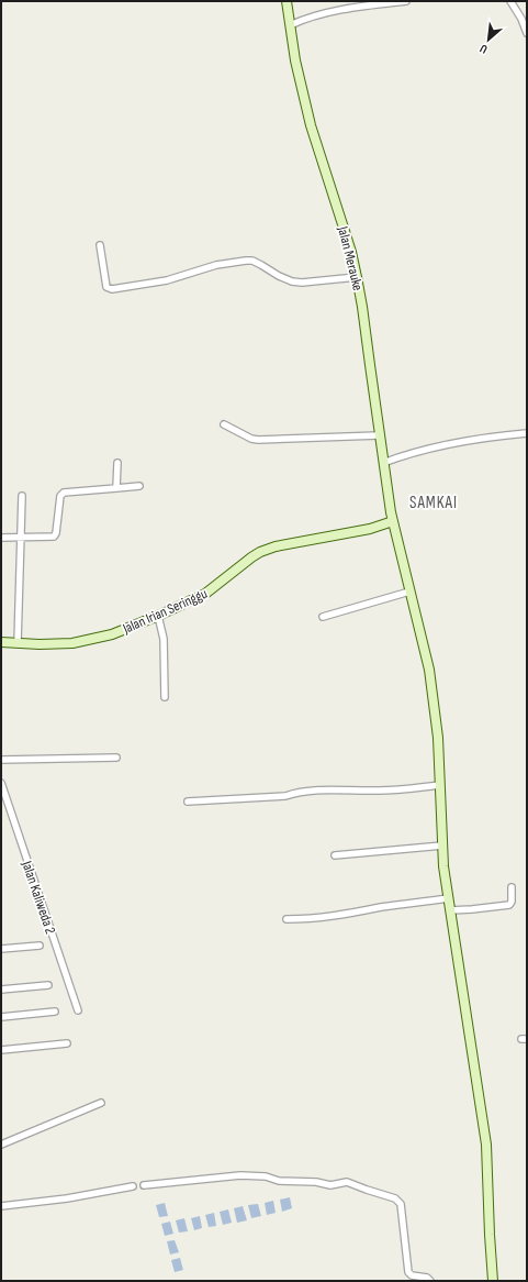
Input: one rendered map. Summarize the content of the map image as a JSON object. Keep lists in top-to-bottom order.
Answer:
{
  "streets": {
    "street": ["Jalan Merauke", "Jalan Irian Seringgu", "Jalan Kaliweda 2"]
  },
  "crossings": [
    ["Jalan Merauke", "Jalan Irian Seringgu"]
  ],
  "districts": ["SAMKAI"],
  "north": "bottom left"
}
